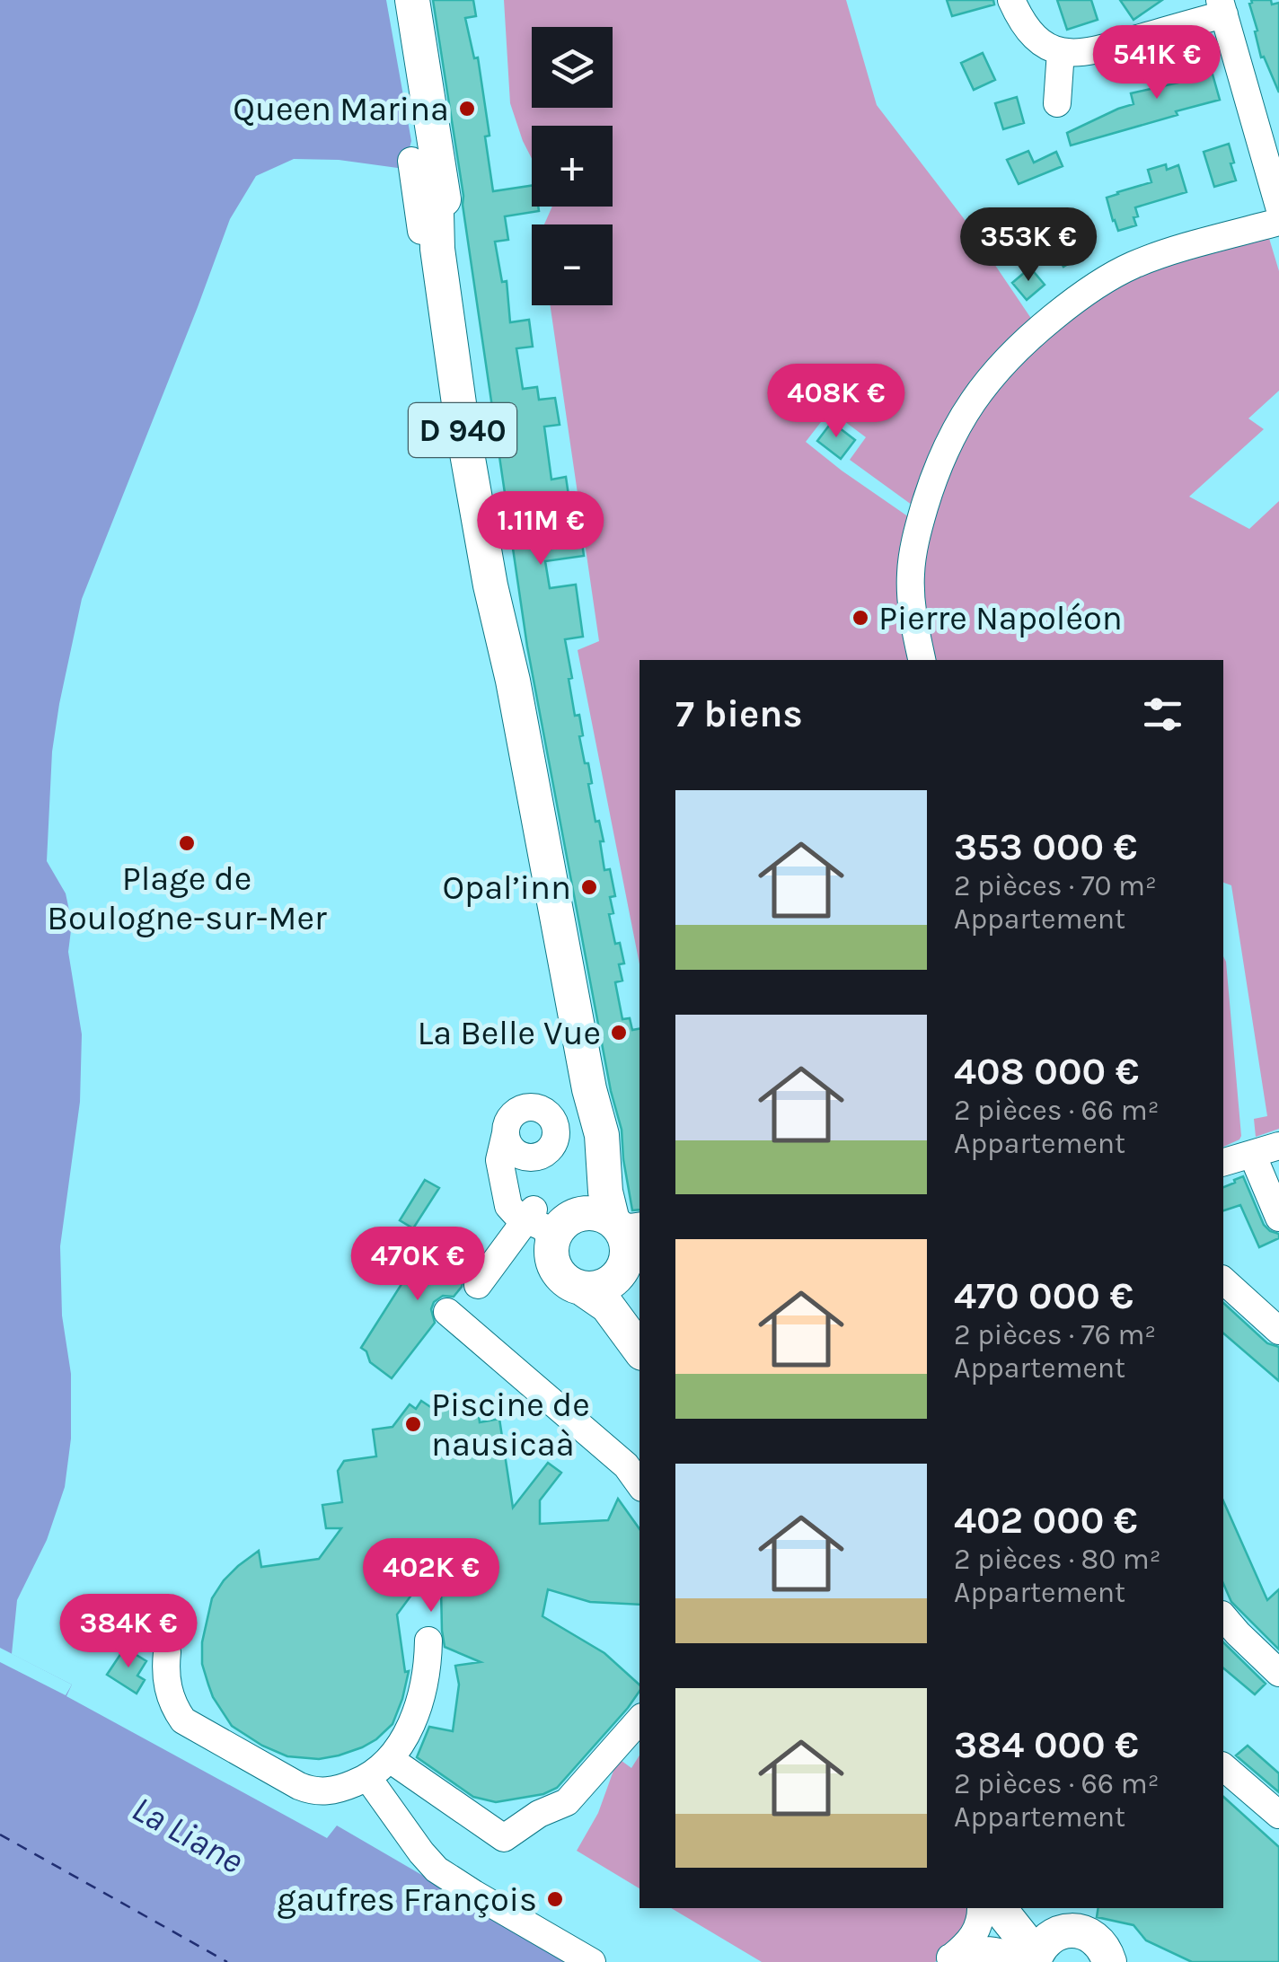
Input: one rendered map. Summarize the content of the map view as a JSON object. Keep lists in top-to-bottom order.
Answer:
{
  "streets": {
    "main road": ["D 940"]
  },
  "water": ["La Liane"],
  "places": [
    "Queen Marina",
    "Pierre Napoléon",
    "Plage de Boulogne-sur-Mer",
    "Opal’inn",
    "La Belle Vue",
    "Piscine de nausicaà",
    "gaufres François"
  ],
  "page": {
    "price": [
      "541K €",
      "353K €",
      "408K €",
      "1.11M €",
      "470K €",
      "402K €",
      "384K €"
    ],
    "map_buttons": ["+", "−"],
    "heading": "7 biens",
    "list": [
      {
        "name": "353 000 €",
        "note": "2 pièces · 70 m² · Appartement"
      },
      {
        "name": "408 000 €",
        "note": "2 pièces · 66 m² · Appartement"
      },
      {
        "name": "470 000 €",
        "note": "2 pièces · 76 m² · Appartement"
      },
      {
        "name": "402 000 €",
        "note": "2 pièces · 80 m² · Appartement"
      },
      {
        "name": "384 000 €",
        "note": "2 pièces · 66 m² · Appartement"
      }
    ]
  }
}
